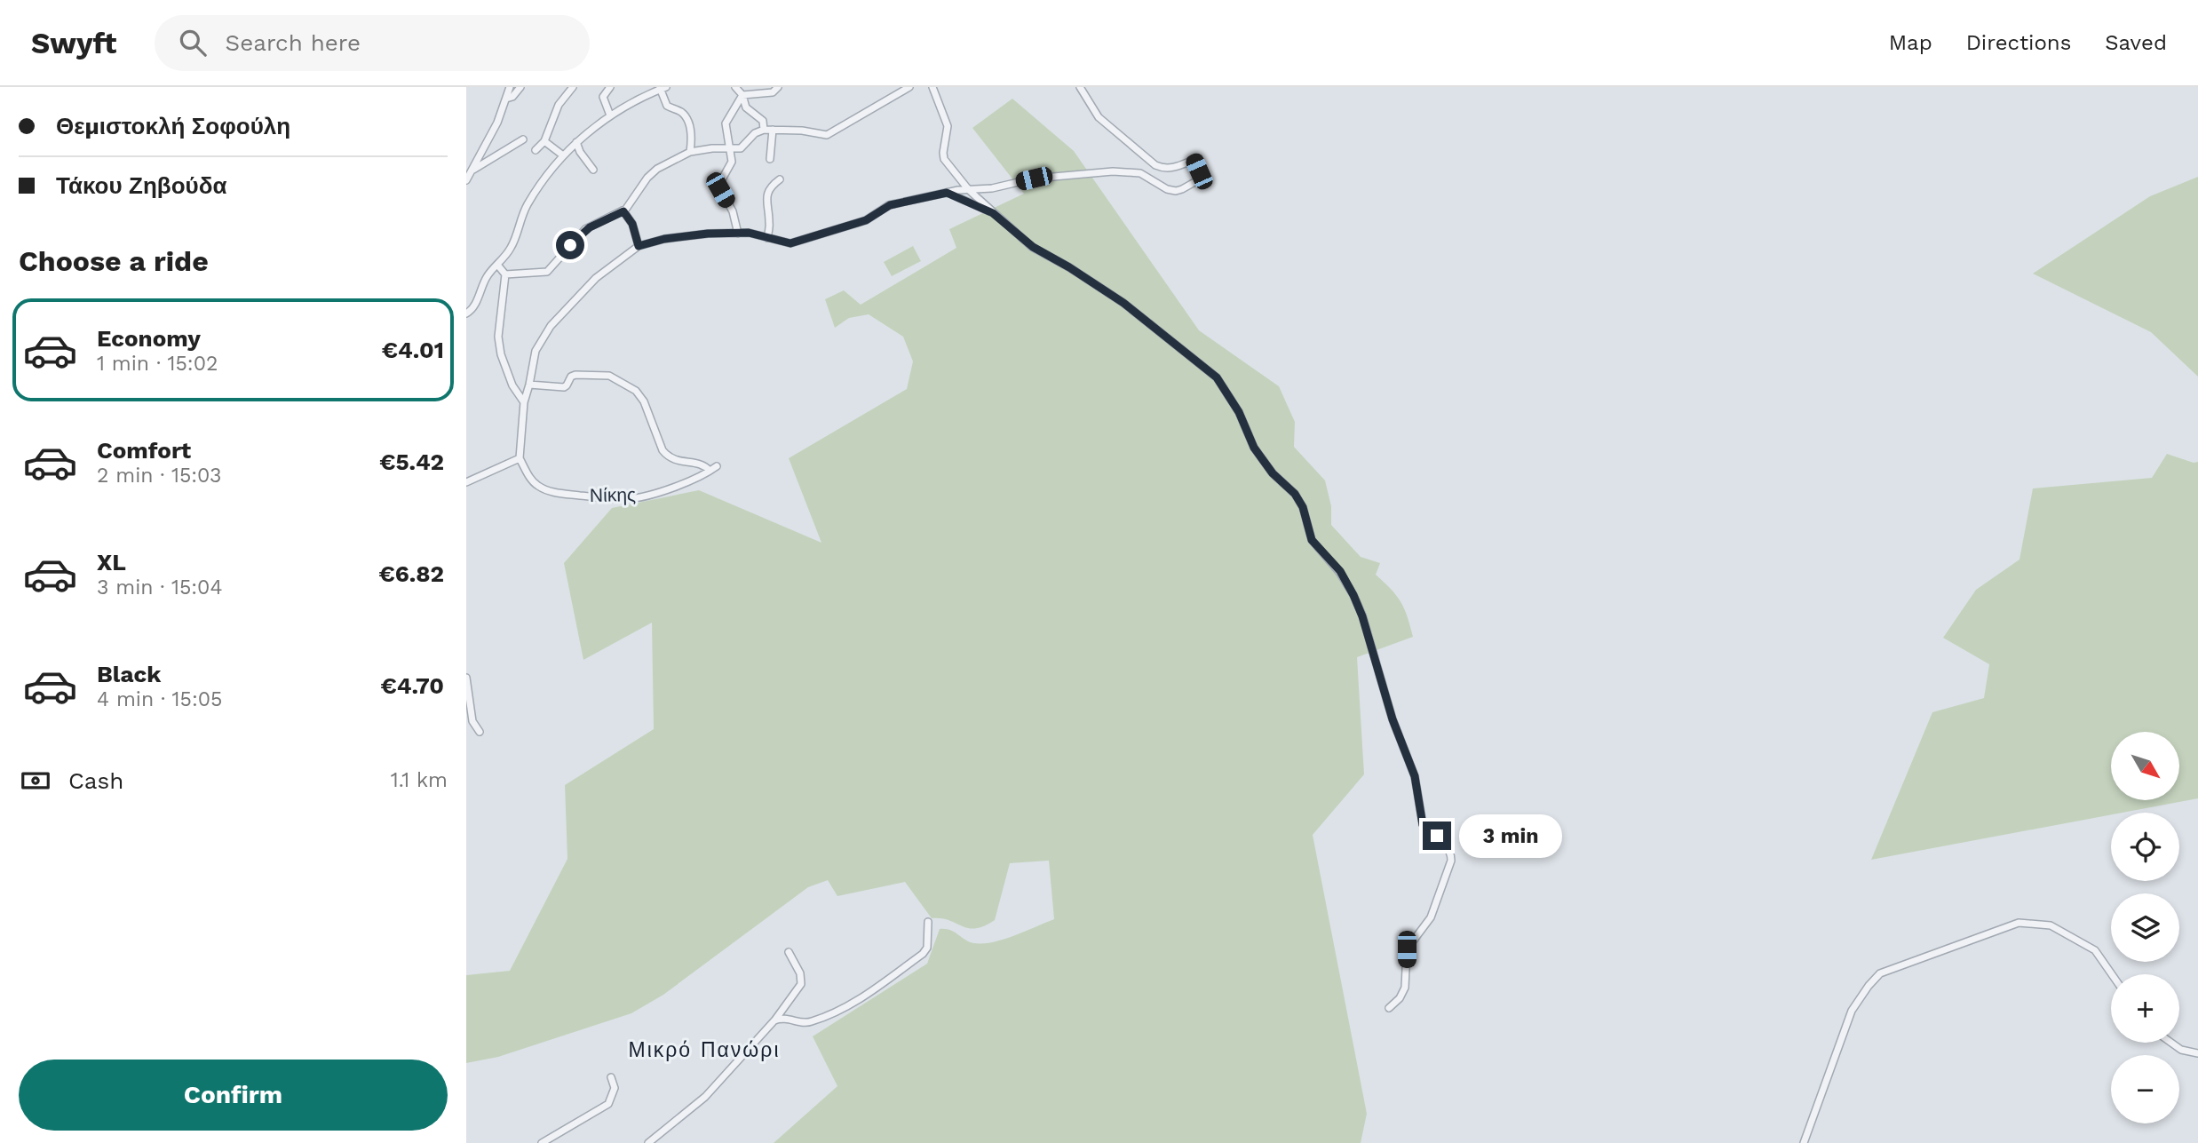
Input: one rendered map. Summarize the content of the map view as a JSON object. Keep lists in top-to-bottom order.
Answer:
{
  "streets": {
    "street": ["Νίκης"]
  },
  "districts": ["Μικρό Πανώρι"],
  "north": "bottom right",
  "page": {
    "header": "Swyft",
    "search": "Search here",
    "nav": ["Map", "Directions", "Saved"],
    "banner": ["Θεμιστοκλή Σοφούλη", "Τάκου Ζηβούδα"],
    "heading": "Choose a ride",
    "list": [
      {
        "name": "Economy",
        "note": "1 min · 15:02",
        "value": "€4.01"
      },
      {
        "name": "Comfort",
        "note": "2 min · 15:03",
        "value": "€5.42"
      },
      {
        "name": "XL",
        "note": "3 min · 15:04",
        "value": "€6.82"
      },
      {
        "name": "Black",
        "note": "4 min · 15:05",
        "value": "€4.70"
      }
    ],
    "map_buttons": ["+", "−"],
    "pay": ["Cash", "1.1 km"],
    "bubble": "3 min",
    "buttons": "Confirm"
  }
}
